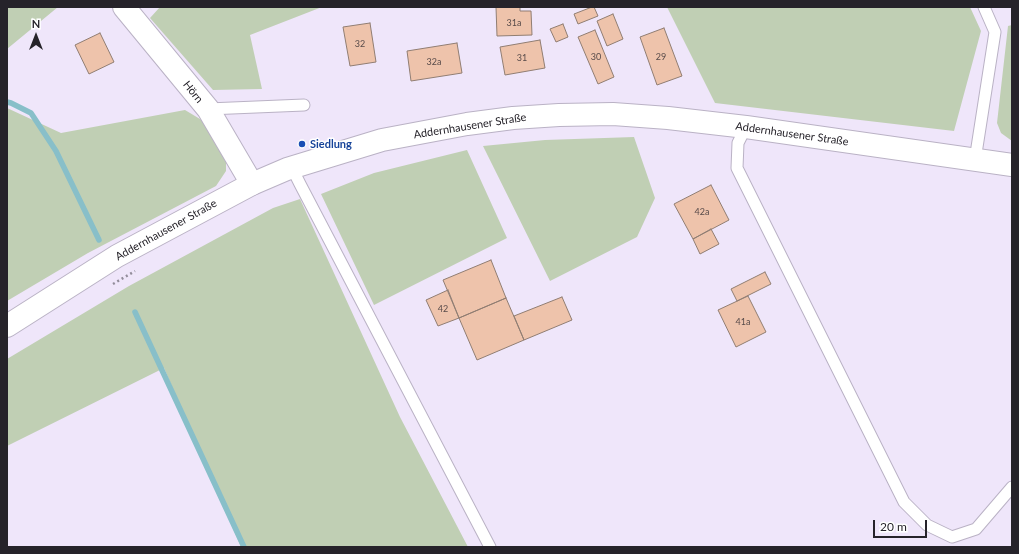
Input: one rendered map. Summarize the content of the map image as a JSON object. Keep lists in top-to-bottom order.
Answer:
{
  "streets": {
    "street": ["Hörn", "Addernhausener Straße"]
  },
  "crossings": [
    ["Hörn", "Addernhausener Straße"]
  ],
  "places": ["Siedlung"],
  "house_numbers": [
    "31a",
    "32",
    "30",
    "29",
    "31",
    "32a",
    "42a",
    "42",
    "41a"
  ],
  "scale_bar": "20 m",
  "north": "top"
}
